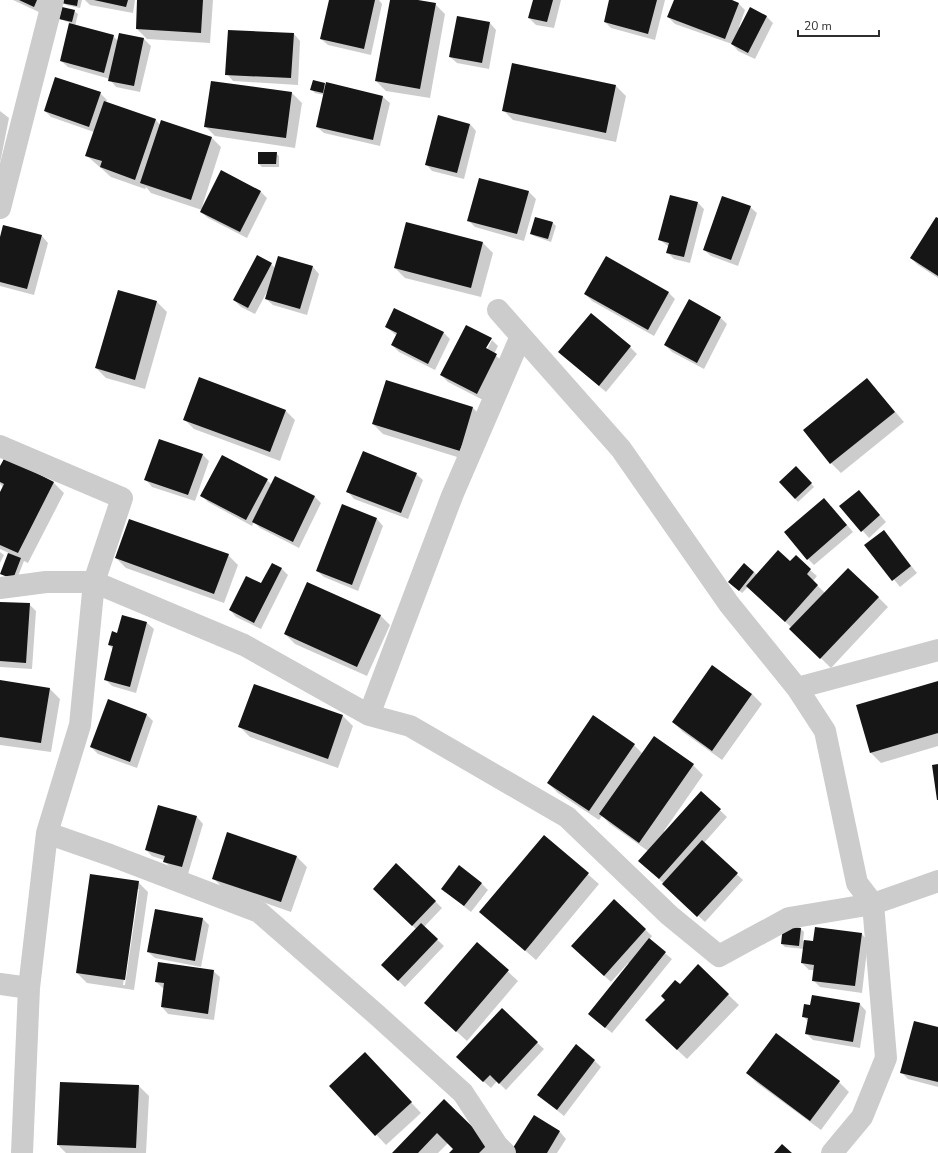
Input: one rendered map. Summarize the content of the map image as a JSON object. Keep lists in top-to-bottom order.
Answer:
{
  "scale_bar": "20 m"
}
